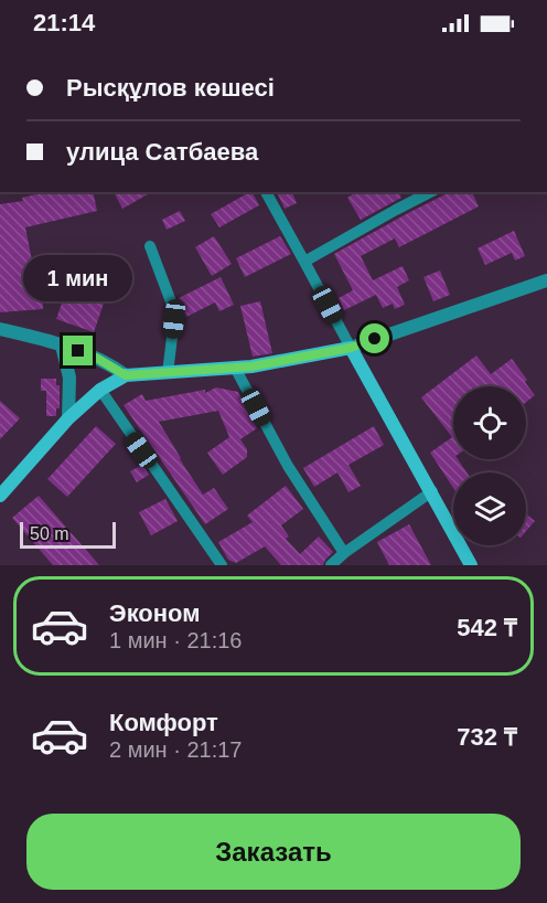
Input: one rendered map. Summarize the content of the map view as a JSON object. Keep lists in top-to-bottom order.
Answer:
{
  "scale_bar": "50 m",
  "page": {
    "status": "21:14",
    "banner": ["Рысқұлов көшесі", "улица Сатбаева"],
    "bubble": "1 мин",
    "scale": "50 m",
    "list": [
      {
        "name": "Эконом",
        "note": "1 мин · 21:16",
        "value": "542 ₸"
      },
      {
        "name": "Комфорт",
        "note": "2 мин · 21:17",
        "value": "732 ₸"
      }
    ],
    "buttons": "Заказать"
  }
}
